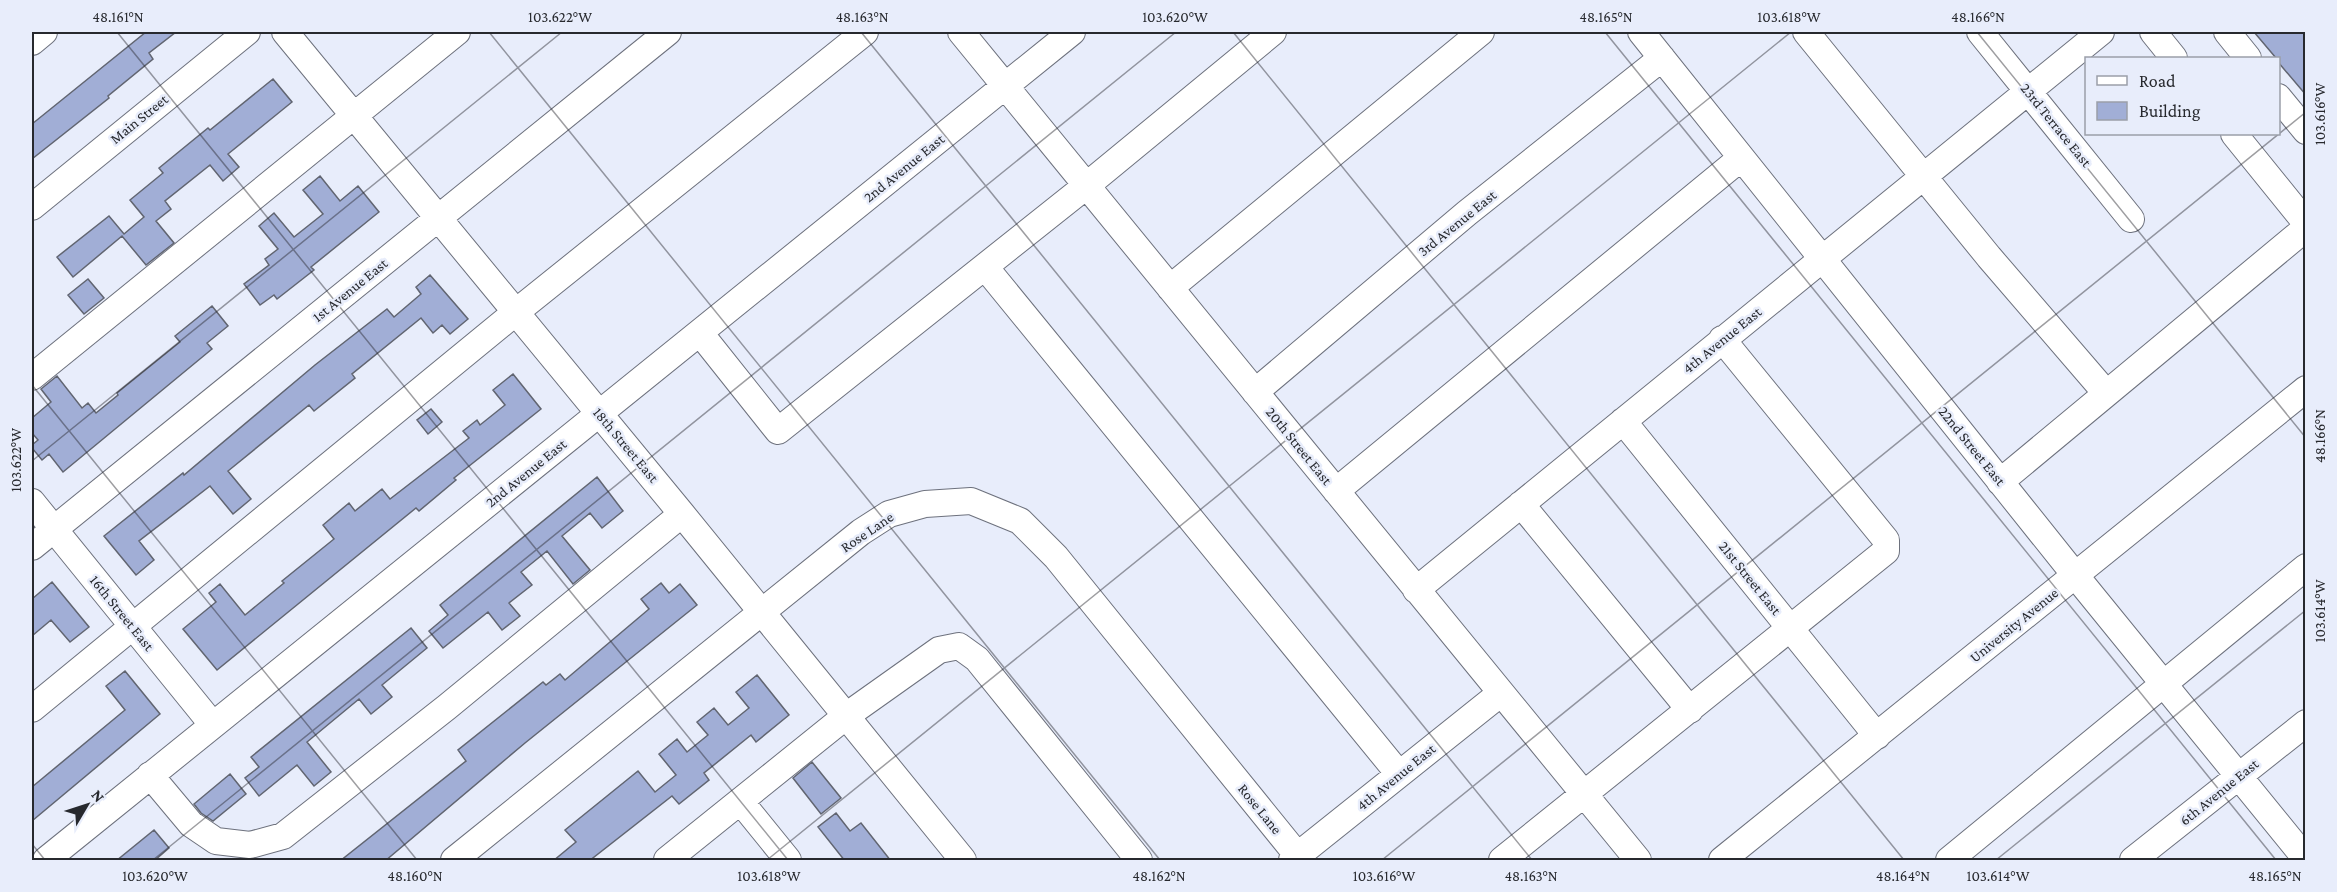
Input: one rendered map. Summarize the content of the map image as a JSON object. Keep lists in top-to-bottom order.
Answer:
{
  "streets": {
    "street": [
      "Main Street",
      "23rd Terrace East",
      "2nd Avenue East",
      "3rd Avenue East",
      "1st Avenue East",
      "4th Avenue East",
      "18th Street East",
      "20th Street East",
      "22nd Street East",
      "Rose Lane",
      "21st Street East",
      "16th Street East",
      "University Avenue",
      "6th Avenue East"
    ]
  },
  "crossings": [
    ["23rd Terrace East", "4th Avenue East"],
    ["2nd Avenue East", "18th Street East"],
    ["2nd Avenue East", "20th Street East"],
    ["2nd Avenue East", "16th Street East"],
    ["3rd Avenue East", "20th Street East"],
    ["3rd Avenue East", "22nd Street East"],
    ["1st Avenue East", "18th Street East"],
    ["1st Avenue East", "16th Street East"],
    ["4th Avenue East", "20th Street East"],
    ["4th Avenue East", "22nd Street East"],
    ["4th Avenue East", "Rose Lane"],
    ["4th Avenue East", "21st Street East"],
    ["18th Street East", "Rose Lane"],
    ["22nd Street East", "University Avenue"],
    ["22nd Street East", "6th Avenue East"],
    ["21st Street East", "University Avenue"]
  ],
  "legend": ["Road", "Building"],
  "north": "top right",
  "coordinates": [
    "48.161°N",
    "103.622°W",
    "48.163°N",
    "103.620°W",
    "48.165°N",
    "103.618°W",
    "48.166°N",
    "103.616°W",
    "103.614°W",
    "48.160°N",
    "48.162°N",
    "48.164°N"
  ]
}
